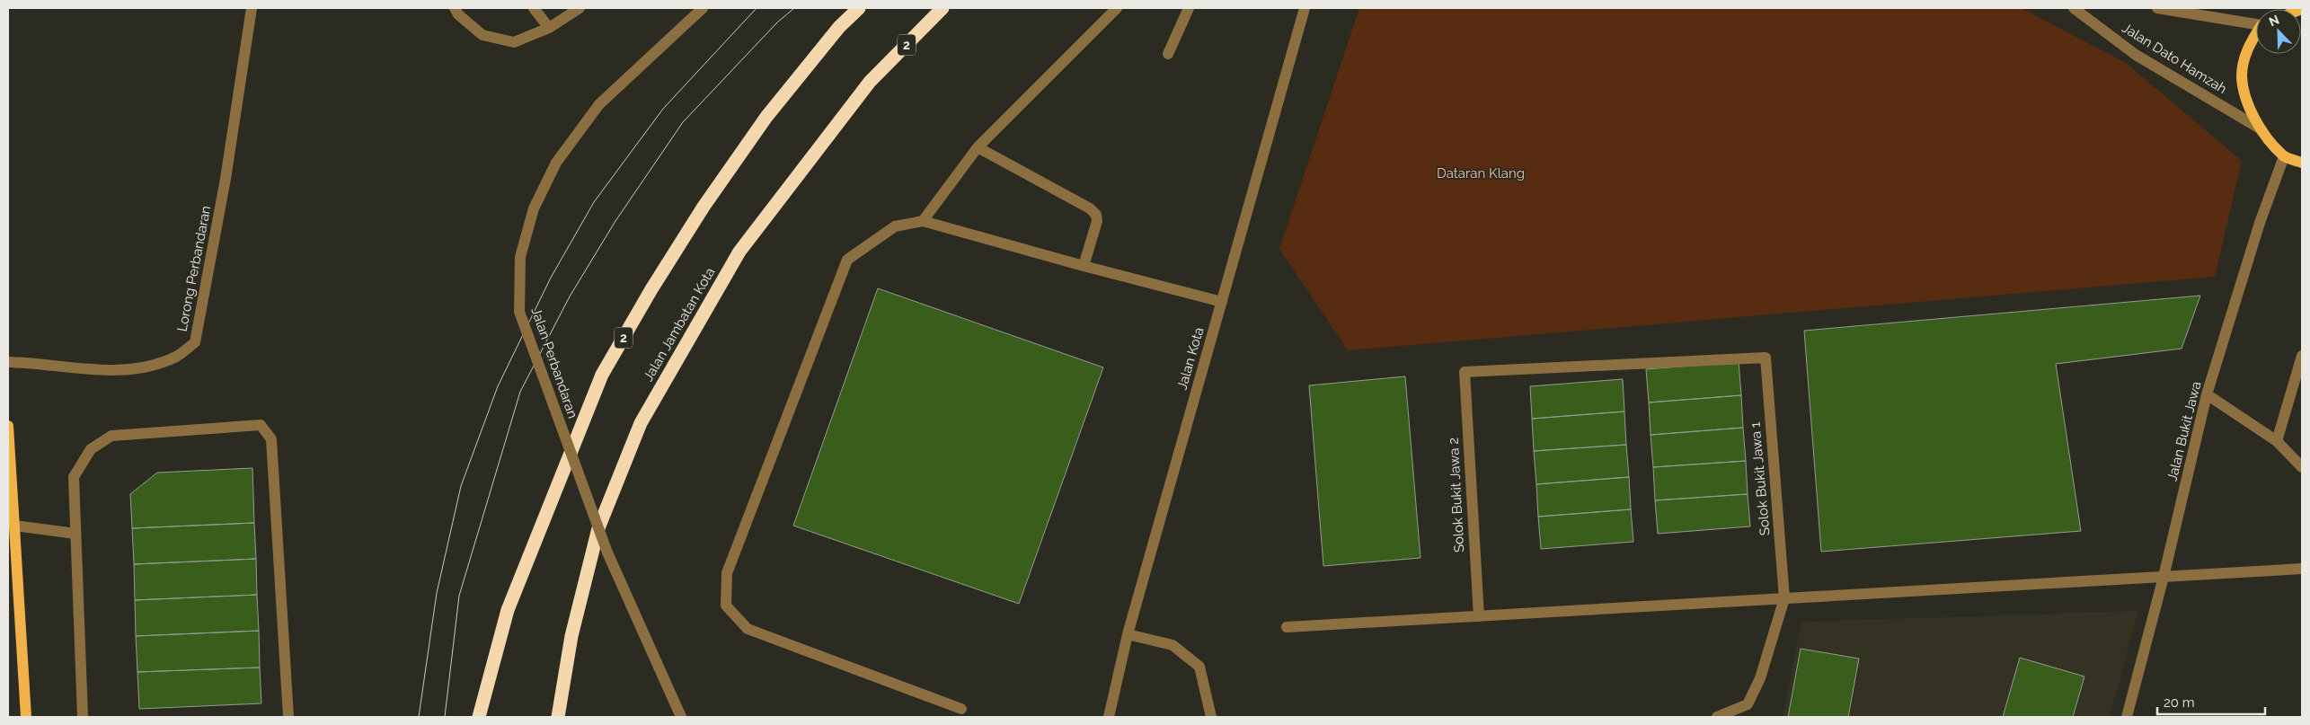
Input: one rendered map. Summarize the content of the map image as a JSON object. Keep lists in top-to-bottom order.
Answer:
{
  "streets": {
    "highway": ["2", "Jalan Jambatan Kota"],
    "street": [
      "Jalan Dato Hamzah",
      "Lorong Perbandaran",
      "Jalan Kota",
      "Jalan Perbandaran",
      "Jalan Bukit Jawa",
      "Solok Bukit Jawa 1",
      "Solok Bukit Jawa 2"
    ]
  },
  "crossings": [
    ["Solok Bukit Jawa 1", "Solok Bukit Jawa 2"]
  ],
  "parks": ["Dataran Klang"],
  "scale_bar": "20 m",
  "north": "top left"
}
